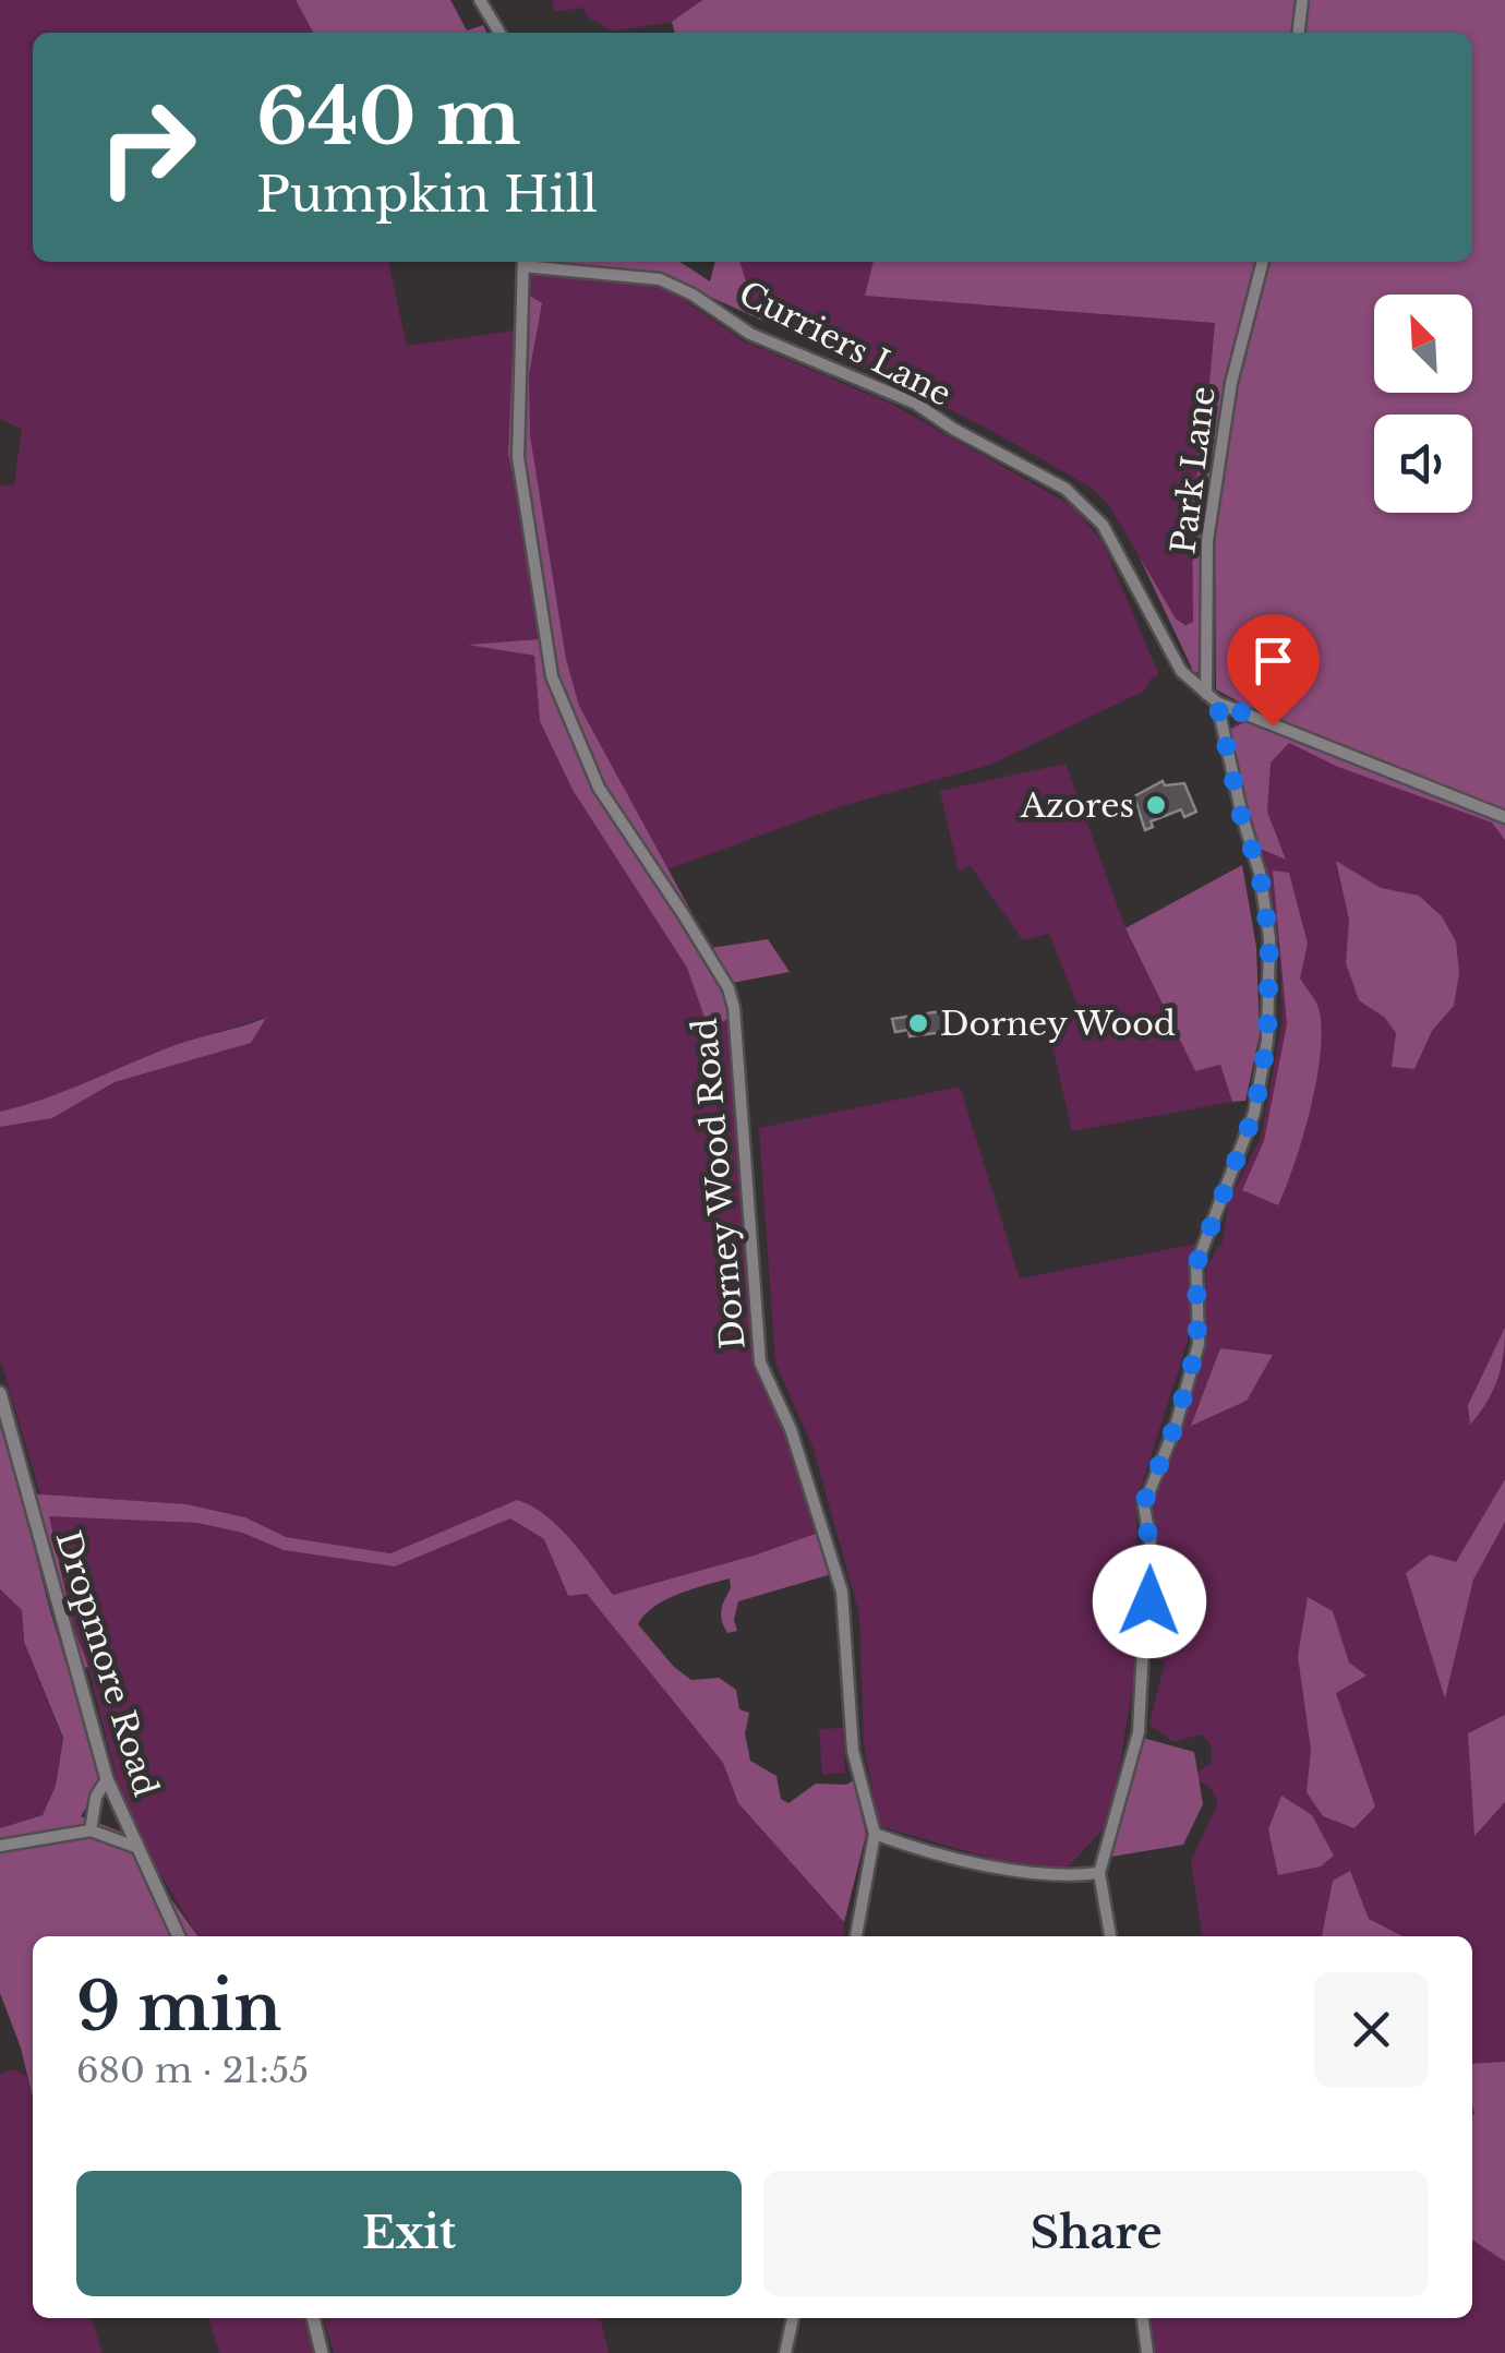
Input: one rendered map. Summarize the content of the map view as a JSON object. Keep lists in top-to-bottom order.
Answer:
{
  "streets": {
    "street": [
      "Curriers Lane",
      "Park Lane",
      "Dorney Wood Road",
      "Dropmore Road"
    ]
  },
  "crossings": [
    ["Curriers Lane", "Park Lane"]
  ],
  "places": ["Azores", "Dorney Wood"],
  "north": "top left",
  "page": {
    "turn": ["640 m", "Pumpkin Hill"],
    "heading": ["9 min", "680 m · 21:55"],
    "buttons": ["Exit", "Share"]
  }
}
